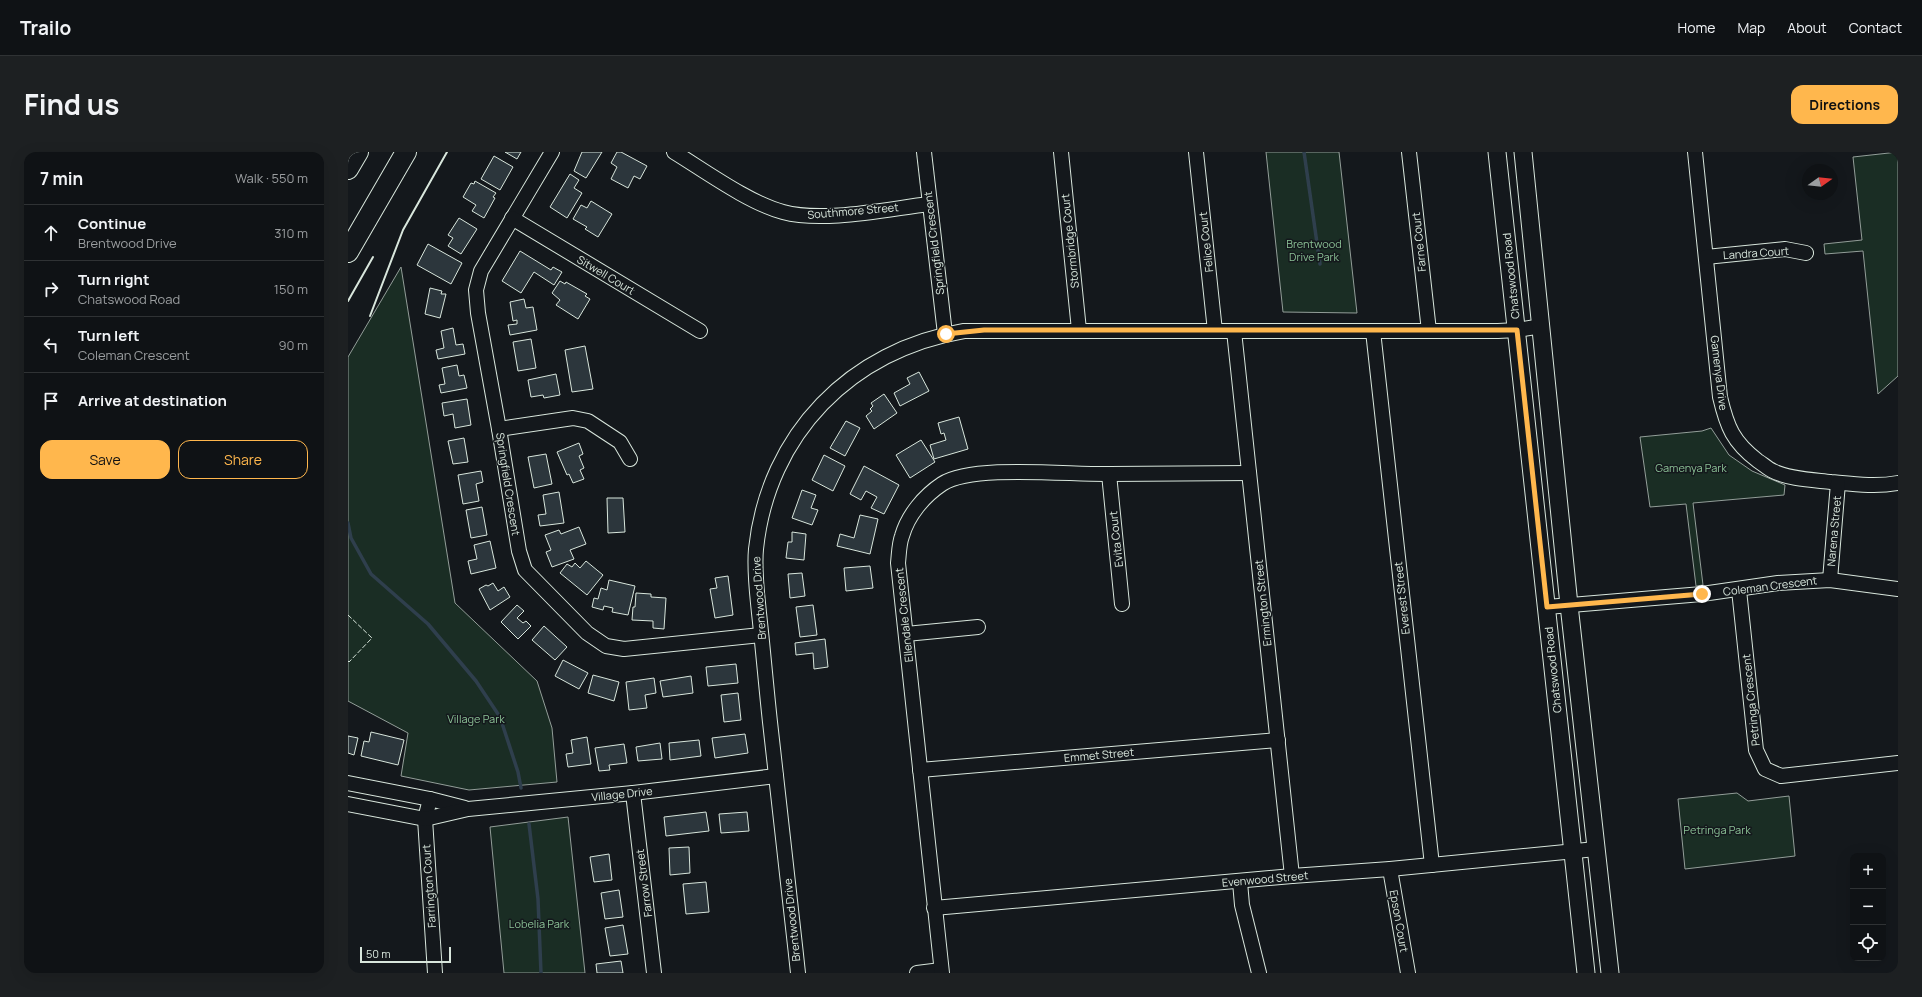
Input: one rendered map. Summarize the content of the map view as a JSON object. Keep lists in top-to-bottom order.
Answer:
{
  "streets": {
    "main road": ["Chatswood Road"],
    "street": [
      "Southmore Street",
      "Stormbridge Court",
      "Felice Court",
      "Farne Court",
      "Springfield Crescent",
      "Landra Court",
      "Sitwell Court",
      "Gamenya Drive",
      "Narena Street",
      "Evita Court",
      "Coleman Crescent",
      "Brentwood Drive",
      "Everest Street",
      "Ermington Street",
      "Ellendale Crescent",
      "Petringa Crescent",
      "Emmet Street",
      "Village Drive",
      "Evenwood Street",
      "Farrow Street",
      "Farrington Court",
      "Epson Court"
    ]
  },
  "crossings": [
    ["Southmore Street", "Springfield Crescent"],
    ["Stormbridge Court", "Brentwood Drive"],
    ["Felice Court", "Brentwood Drive"],
    ["Farne Court", "Brentwood Drive"],
    ["Springfield Crescent", "Sitwell Court"],
    ["Springfield Crescent", "Brentwood Drive"],
    ["Landra Court", "Gamenya Drive"],
    ["Chatswood Road", "Coleman Crescent"],
    ["Chatswood Road", "Brentwood Drive"],
    ["Chatswood Road", "Evenwood Street"],
    ["Gamenya Drive", "Narena Street"],
    ["Narena Street", "Coleman Crescent"],
    ["Evita Court", "Ellendale Crescent"],
    ["Coleman Crescent", "Petringa Crescent"],
    ["Brentwood Drive", "Everest Street"],
    ["Brentwood Drive", "Ermington Street"],
    ["Brentwood Drive", "Village Drive"],
    ["Everest Street", "Evenwood Street"],
    ["Ermington Street", "Ellendale Crescent"],
    ["Ermington Street", "Emmet Street"],
    ["Ermington Street", "Evenwood Street"],
    ["Ellendale Crescent", "Emmet Street"],
    ["Ellendale Crescent", "Evenwood Street"],
    ["Village Drive", "Farrow Street"],
    ["Village Drive", "Farrington Court"],
    ["Evenwood Street", "Epson Court"]
  ],
  "parks": [
    "Brentwood Drive Park",
    "Gamenya Park",
    "Village Park",
    "Petringa Park",
    "Lobelia Park"
  ],
  "scale_bar": "50 m",
  "north": "right",
  "page": {
    "header": "Trailo",
    "nav": [
      "Home",
      "Map",
      "About",
      "Contact"
    ],
    "title": "Find us",
    "buttons": [
      "Directions",
      ["Save", "Share"]
    ],
    "heading": ["7 min", "Walk · 550 m"],
    "list": [
      ["Continue", "Brentwood Drive", "310 m"],
      ["Turn right", "Chatswood Road", "150 m"],
      ["Turn left", "Coleman Crescent", "90 m"],
      "Arrive at destination"
    ],
    "map_buttons": ["+", "−"],
    "scale": "50 m"
  }
}
